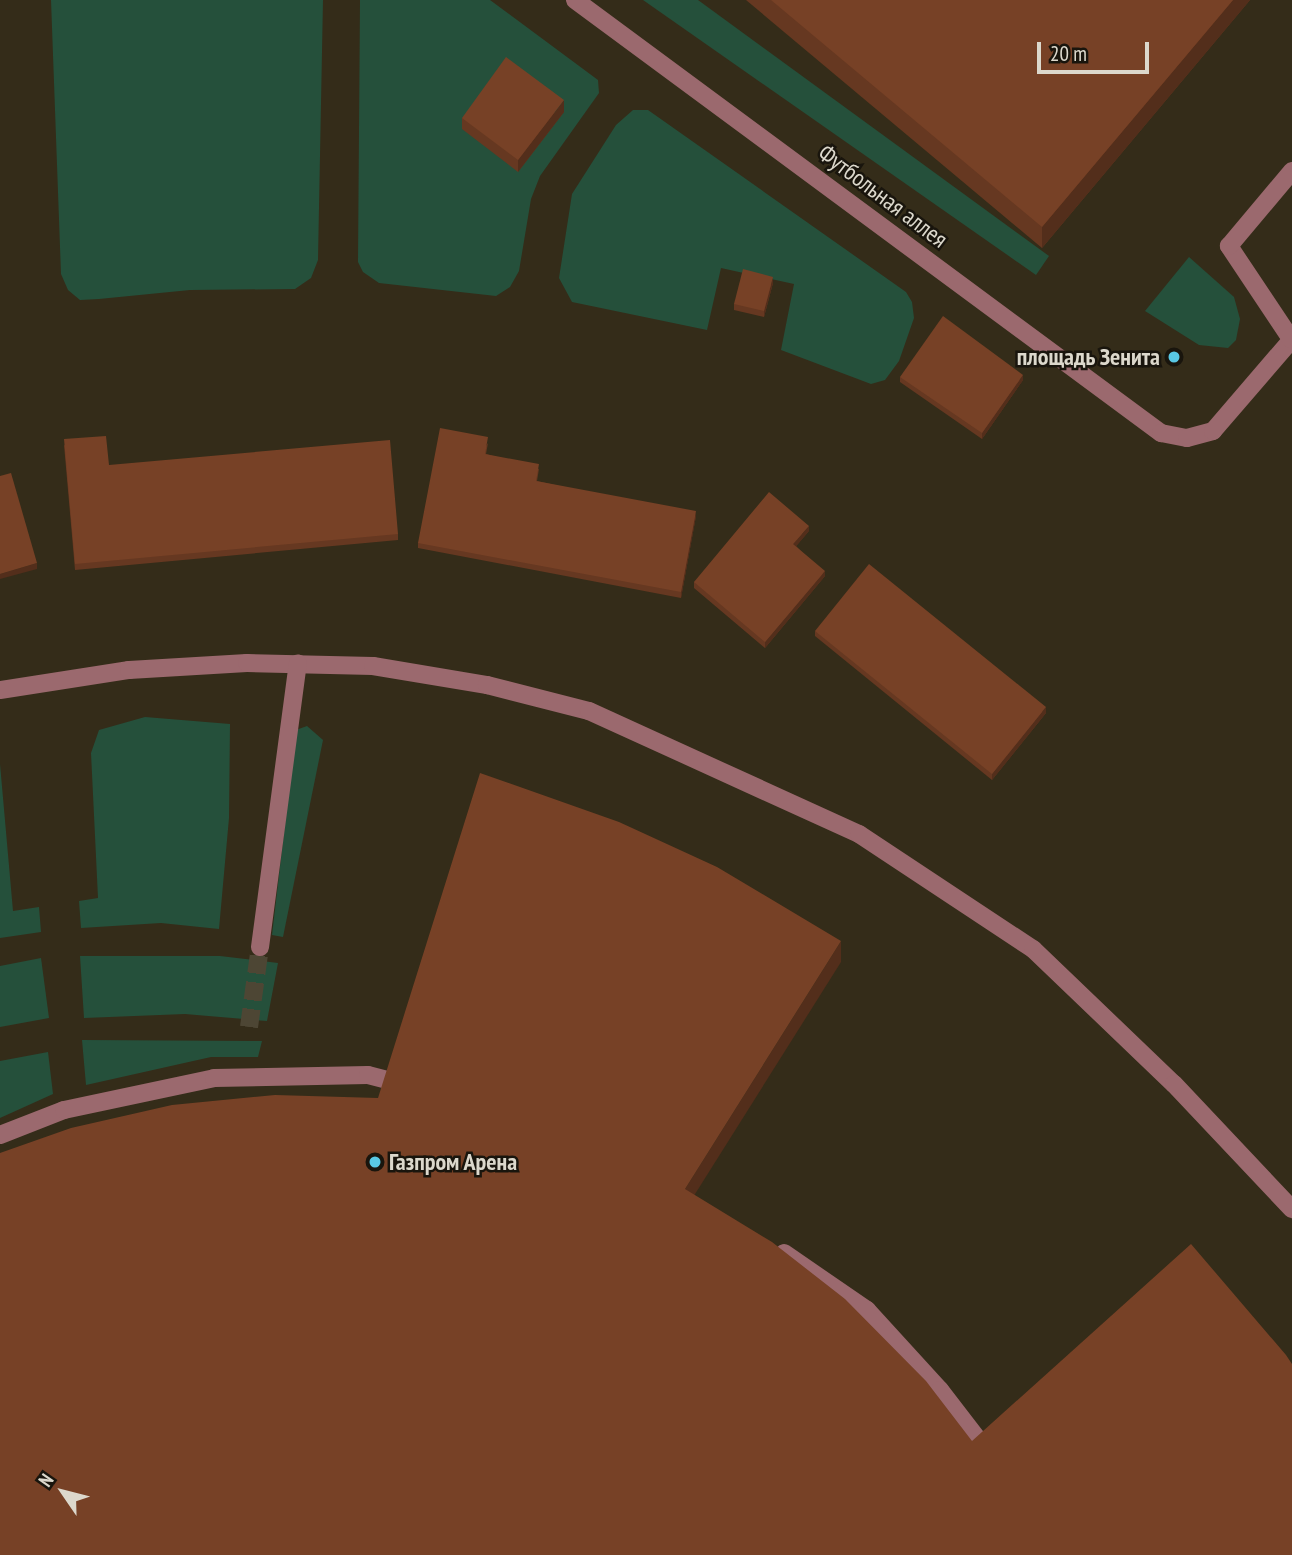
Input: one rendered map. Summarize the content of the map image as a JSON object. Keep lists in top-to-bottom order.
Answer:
{
  "streets": {
    "street": ["Футбольная аллея"]
  },
  "places": ["площадь Зенита", "Газпром Арена"],
  "scale_bar": "20 m",
  "north": "top left"
}
